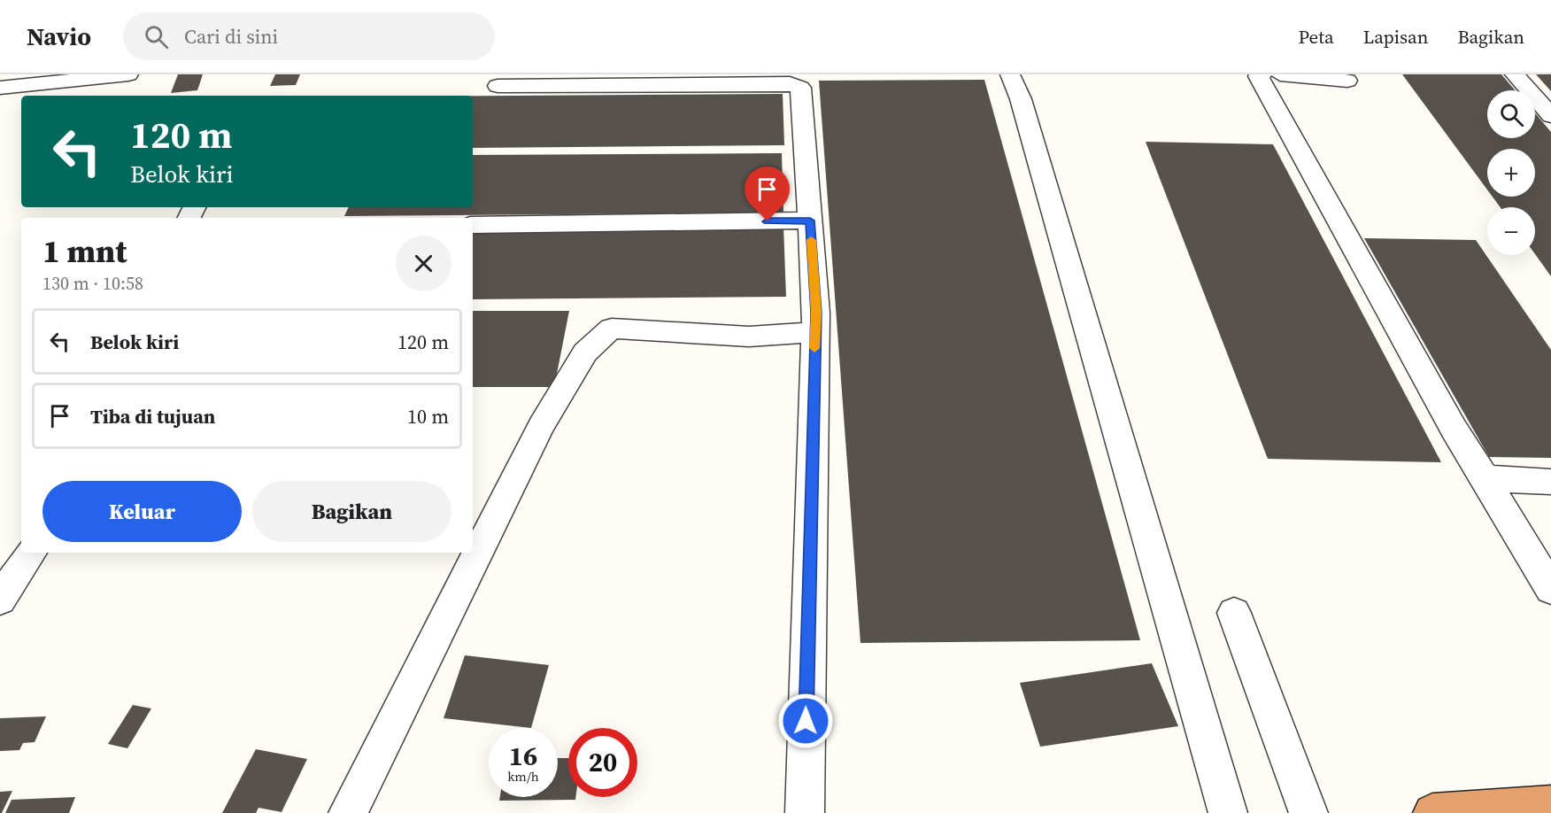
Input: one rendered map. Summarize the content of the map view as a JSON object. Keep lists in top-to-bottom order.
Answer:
{
  "page": {
    "header": "Navio",
    "search": "Cari di sini",
    "nav": ["Peta", "Lapisan", "Bagikan"],
    "map_buttons": ["+", "−"],
    "turn": ["120 m", "Belok kiri"],
    "heading": ["1 mnt", "130 m · 10:58"],
    "list": [
      {
        "name": "Belok kiri",
        "value": "120 m"
      },
      {
        "name": "Tiba di tujuan",
        "value": "10 m"
      }
    ],
    "buttons": ["Keluar", "Bagikan"],
    "speed": "16 km/h",
    "limit": "20"
  }
}
